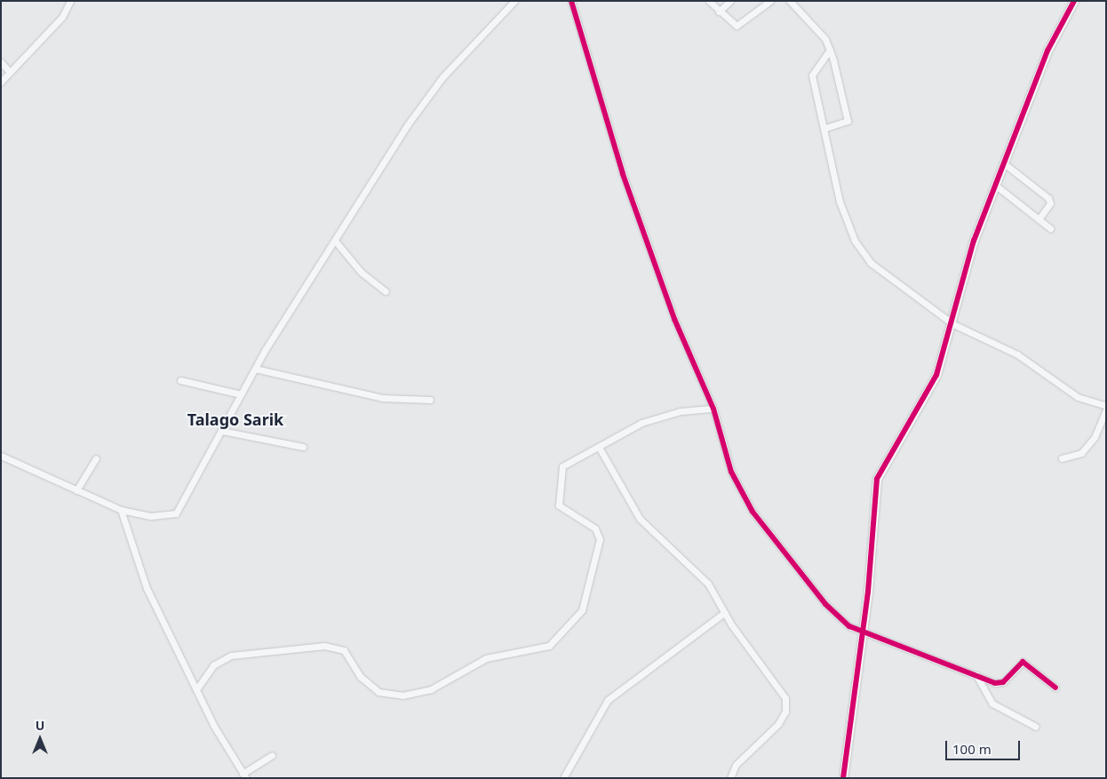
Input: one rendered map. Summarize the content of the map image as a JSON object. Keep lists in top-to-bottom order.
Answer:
{
  "districts": ["Talago Sarik"],
  "scale_bar": "100 m",
  "north": "top"
}
